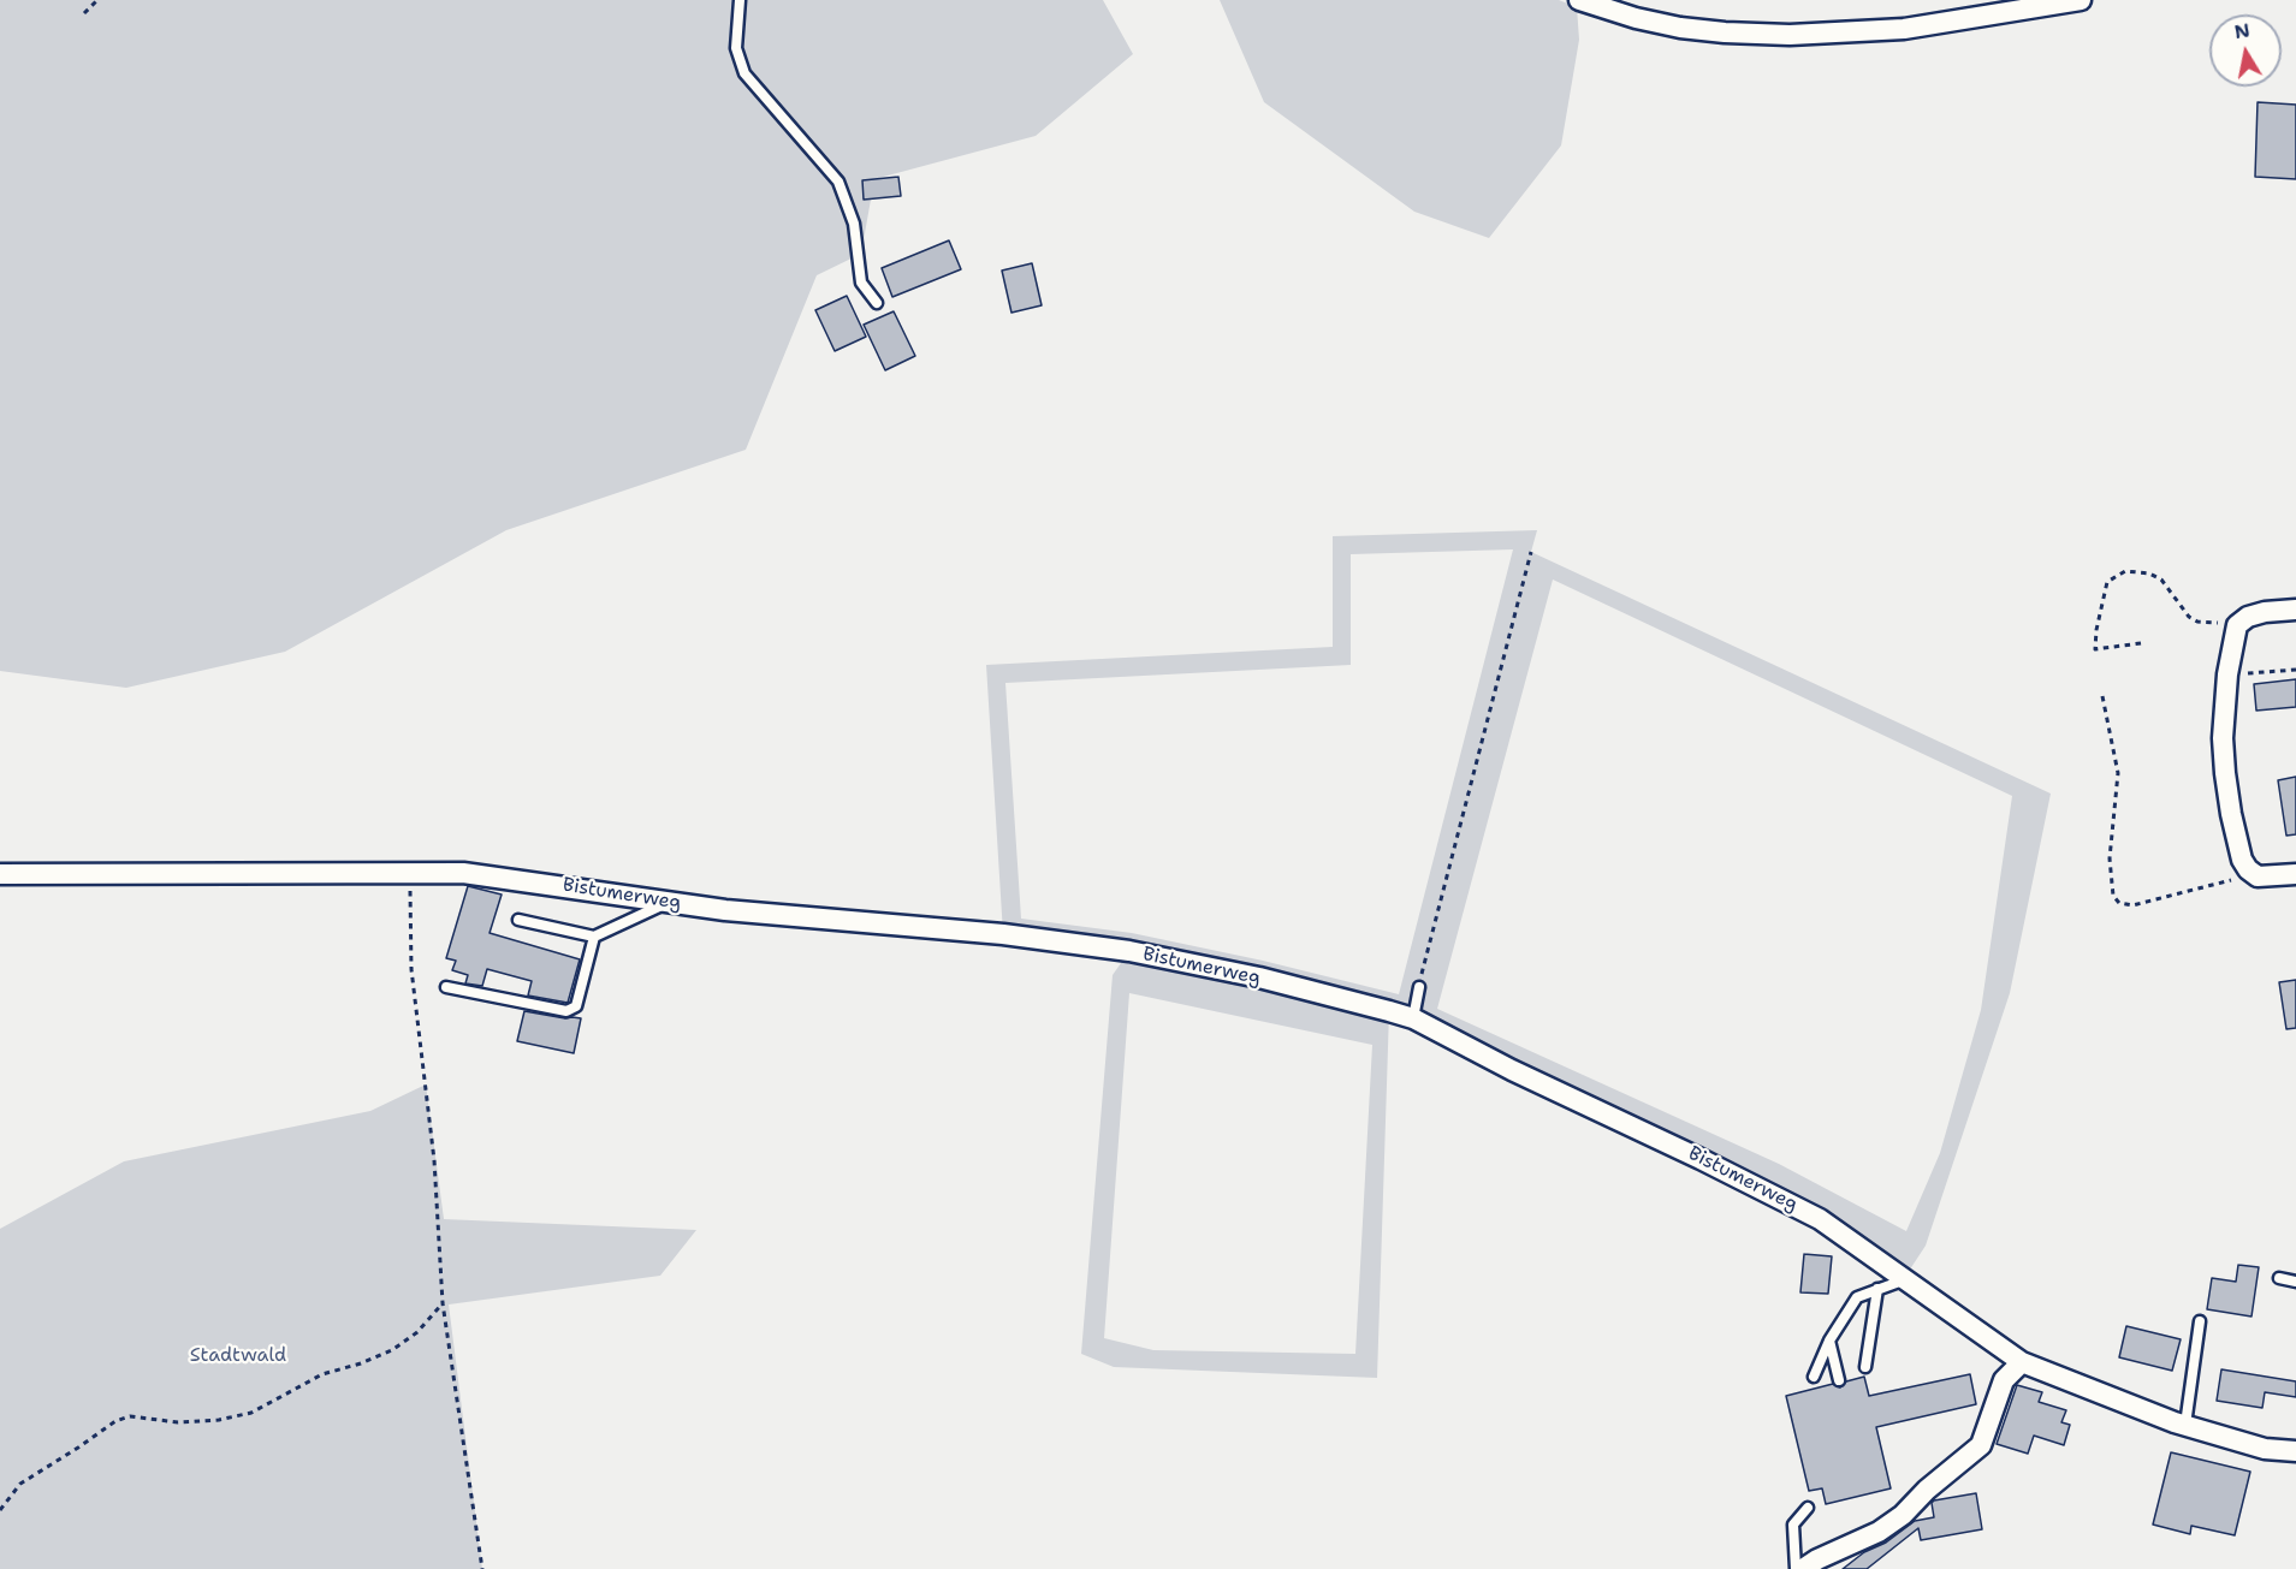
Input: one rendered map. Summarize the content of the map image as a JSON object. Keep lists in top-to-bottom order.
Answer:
{
  "streets": {
    "street": ["Bistumerweg"]
  },
  "parks": ["Stadtwald"],
  "north": "top"
}
